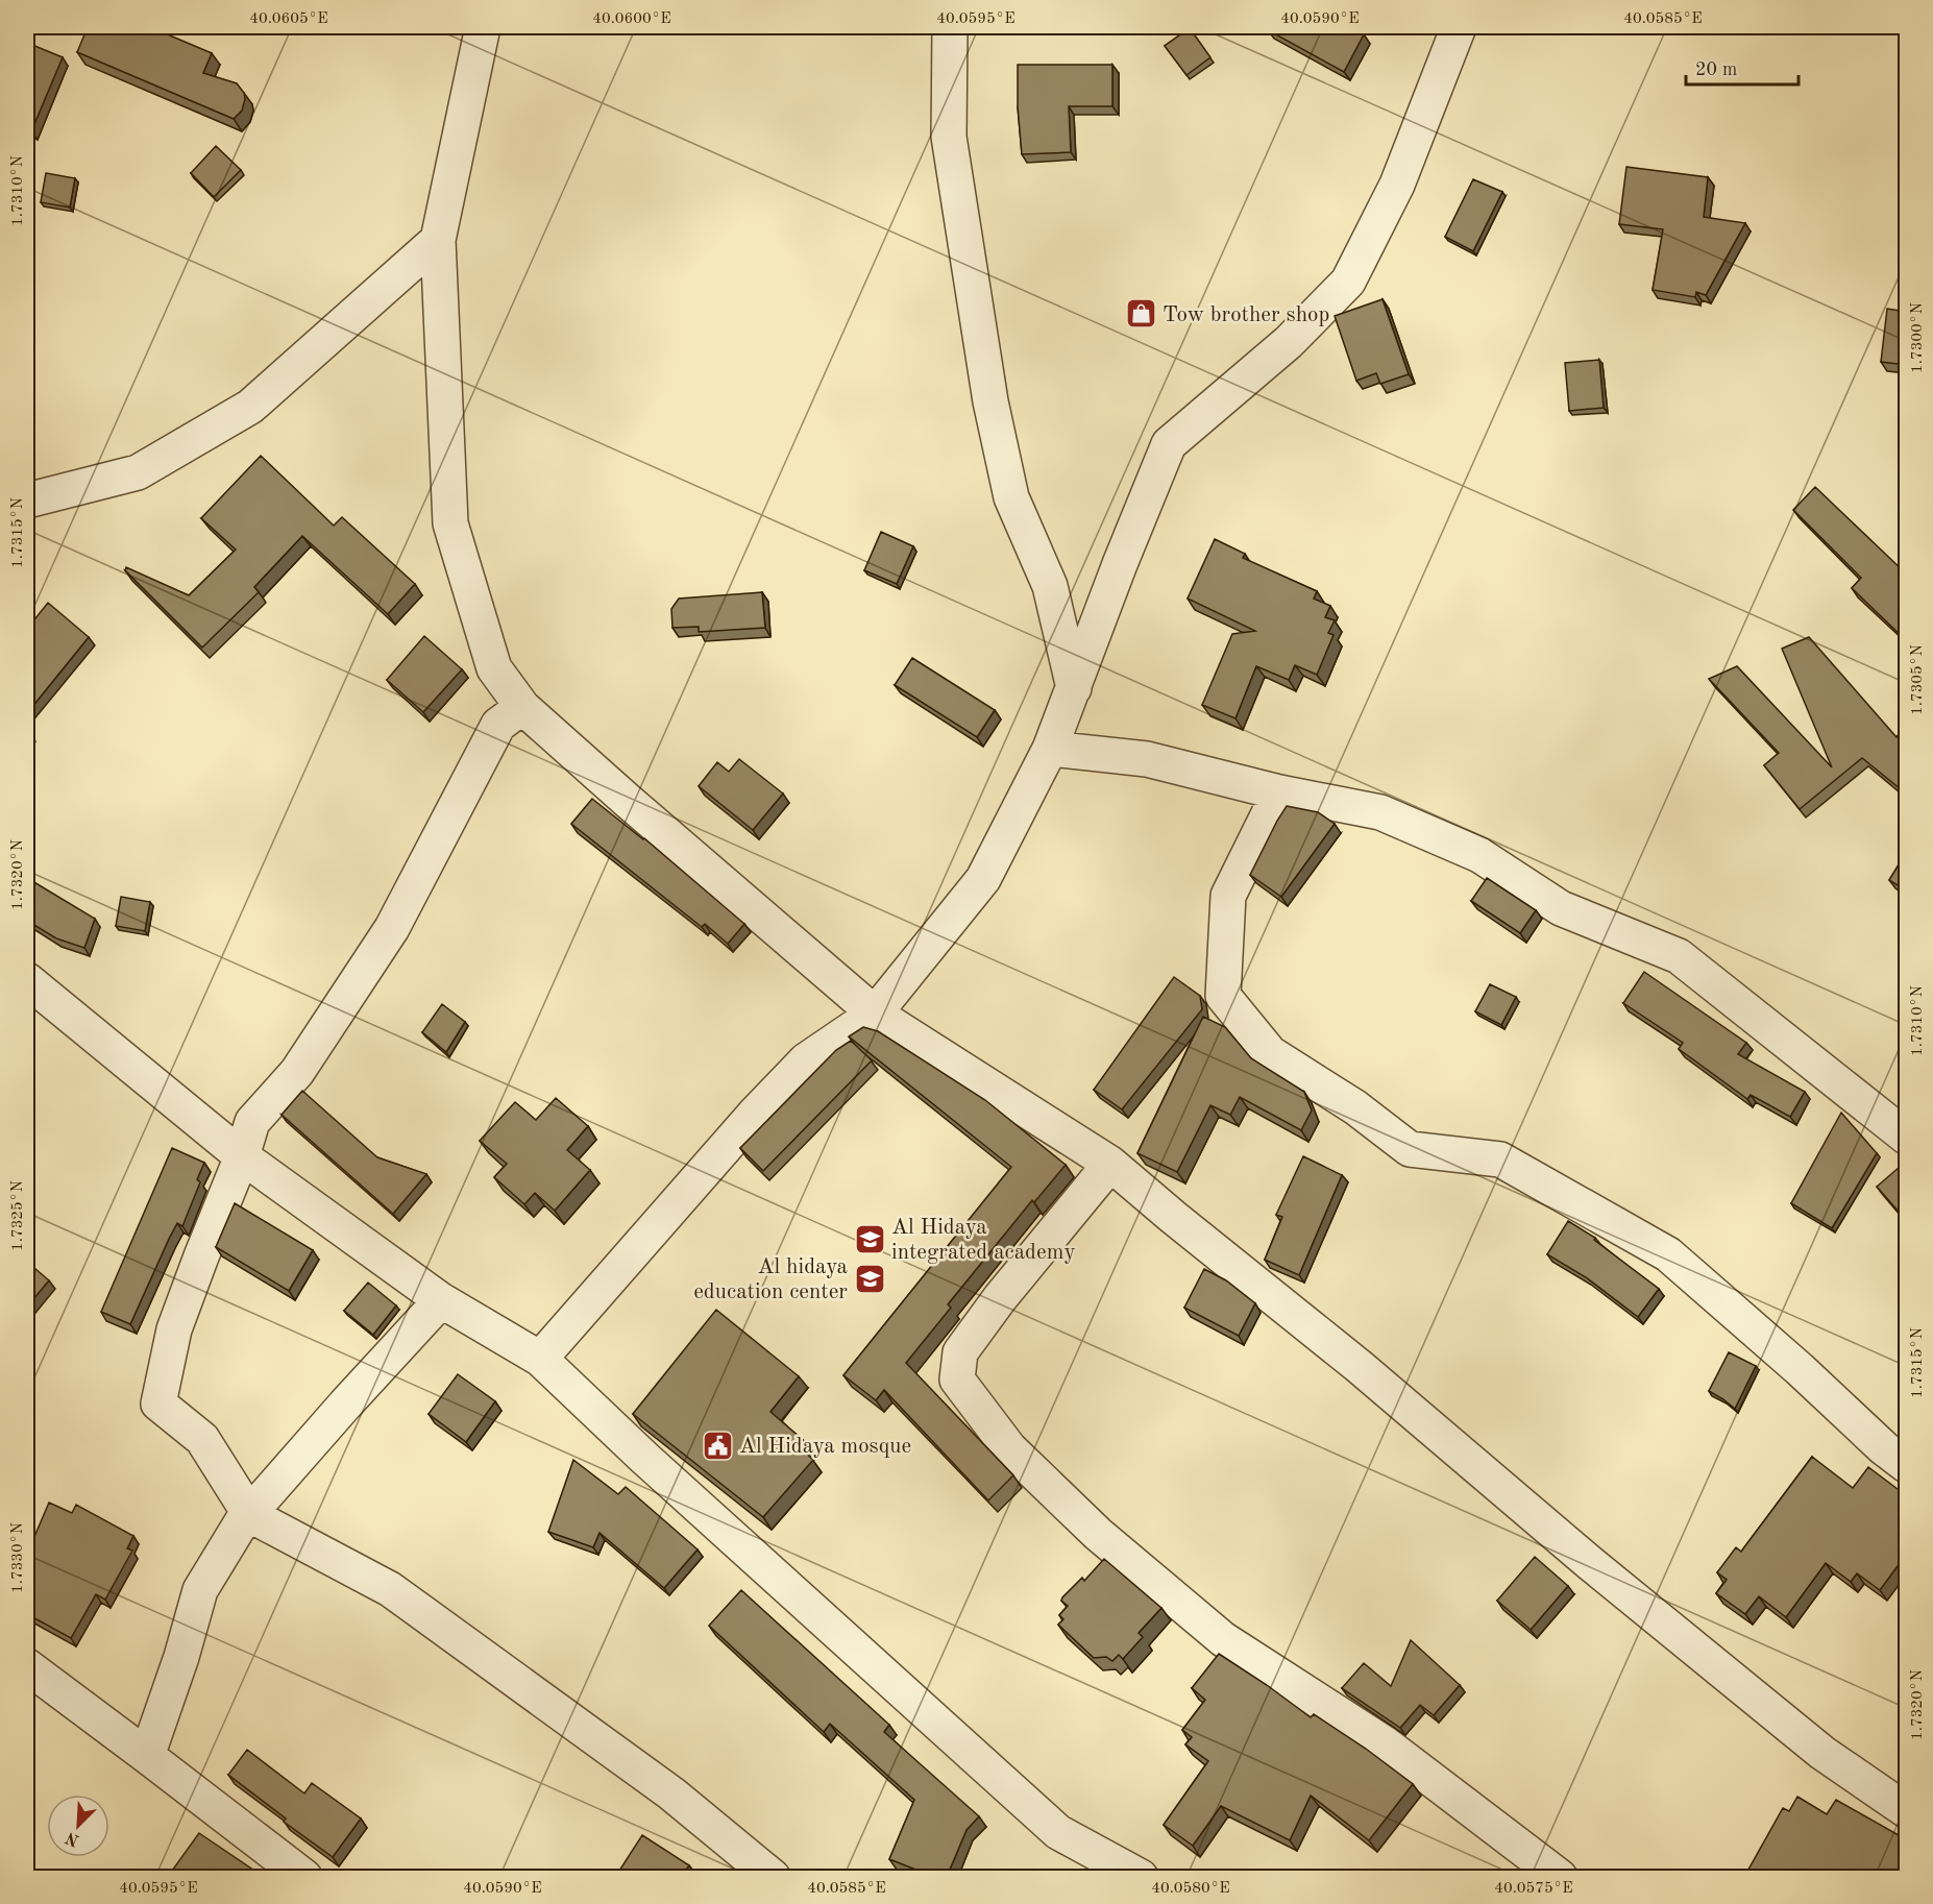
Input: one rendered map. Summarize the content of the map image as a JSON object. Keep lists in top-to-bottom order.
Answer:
{
  "places": {
    "shop": ["Tow brother shop"],
    "school or university": ["Al Hidaya integrated academy", "Al hidaya education center"],
    "public building": ["Al Hidaya mosque"]
  },
  "scale_bar": "20 m",
  "north": "bottom left",
  "coordinates": [
    "40.0605°E",
    "40.0600°E",
    "40.0595°E",
    "40.0590°E",
    "40.0585°E",
    "1.7310°N",
    "1.7300°N",
    "1.7315°N",
    "1.7305°N",
    "1.7320°N",
    "1.7325°N",
    "1.7330°N",
    "40.0580°E",
    "40.0575°E"
  ]
}
